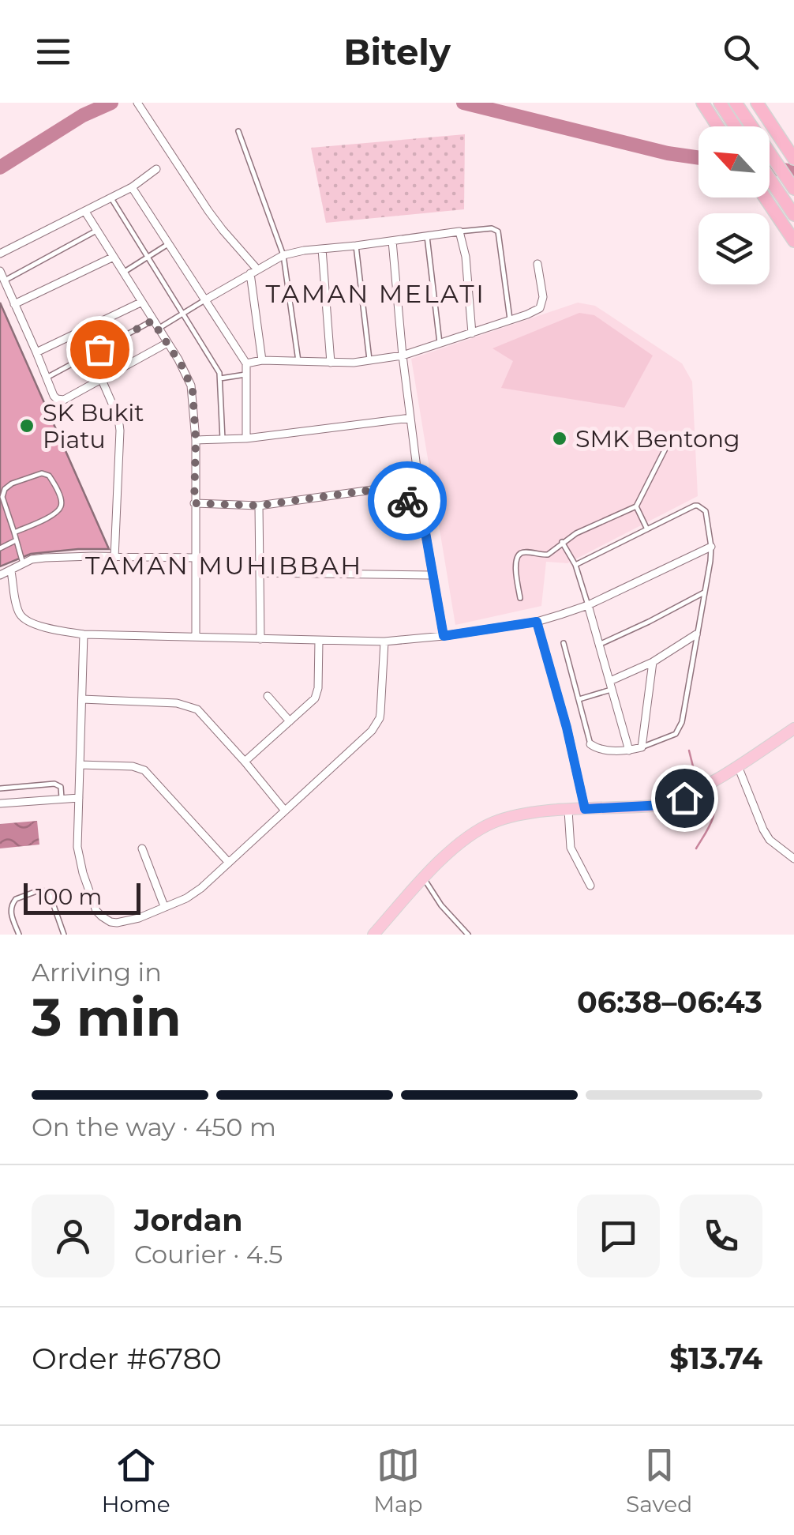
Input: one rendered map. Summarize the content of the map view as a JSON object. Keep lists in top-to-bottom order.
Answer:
{
  "districts": ["TAMAN MELATI", "TAMAN MUHIBBAH"],
  "places": ["SK Bukit Piatu", "SMK Bentong"],
  "scale_bar": "100 m",
  "north": "top left",
  "page": {
    "header": "Bitely",
    "scale": "100 m",
    "heading": ["3 min", "Arriving in", "06:38–06:43"],
    "panel": [
      "Jordan",
      "Courier · 4.5",
      "Order #6780",
      "$13.74"
    ],
    "bar": "On the way · 450 m",
    "tabs": ["Home", "Map", "Saved"]
  }
}
